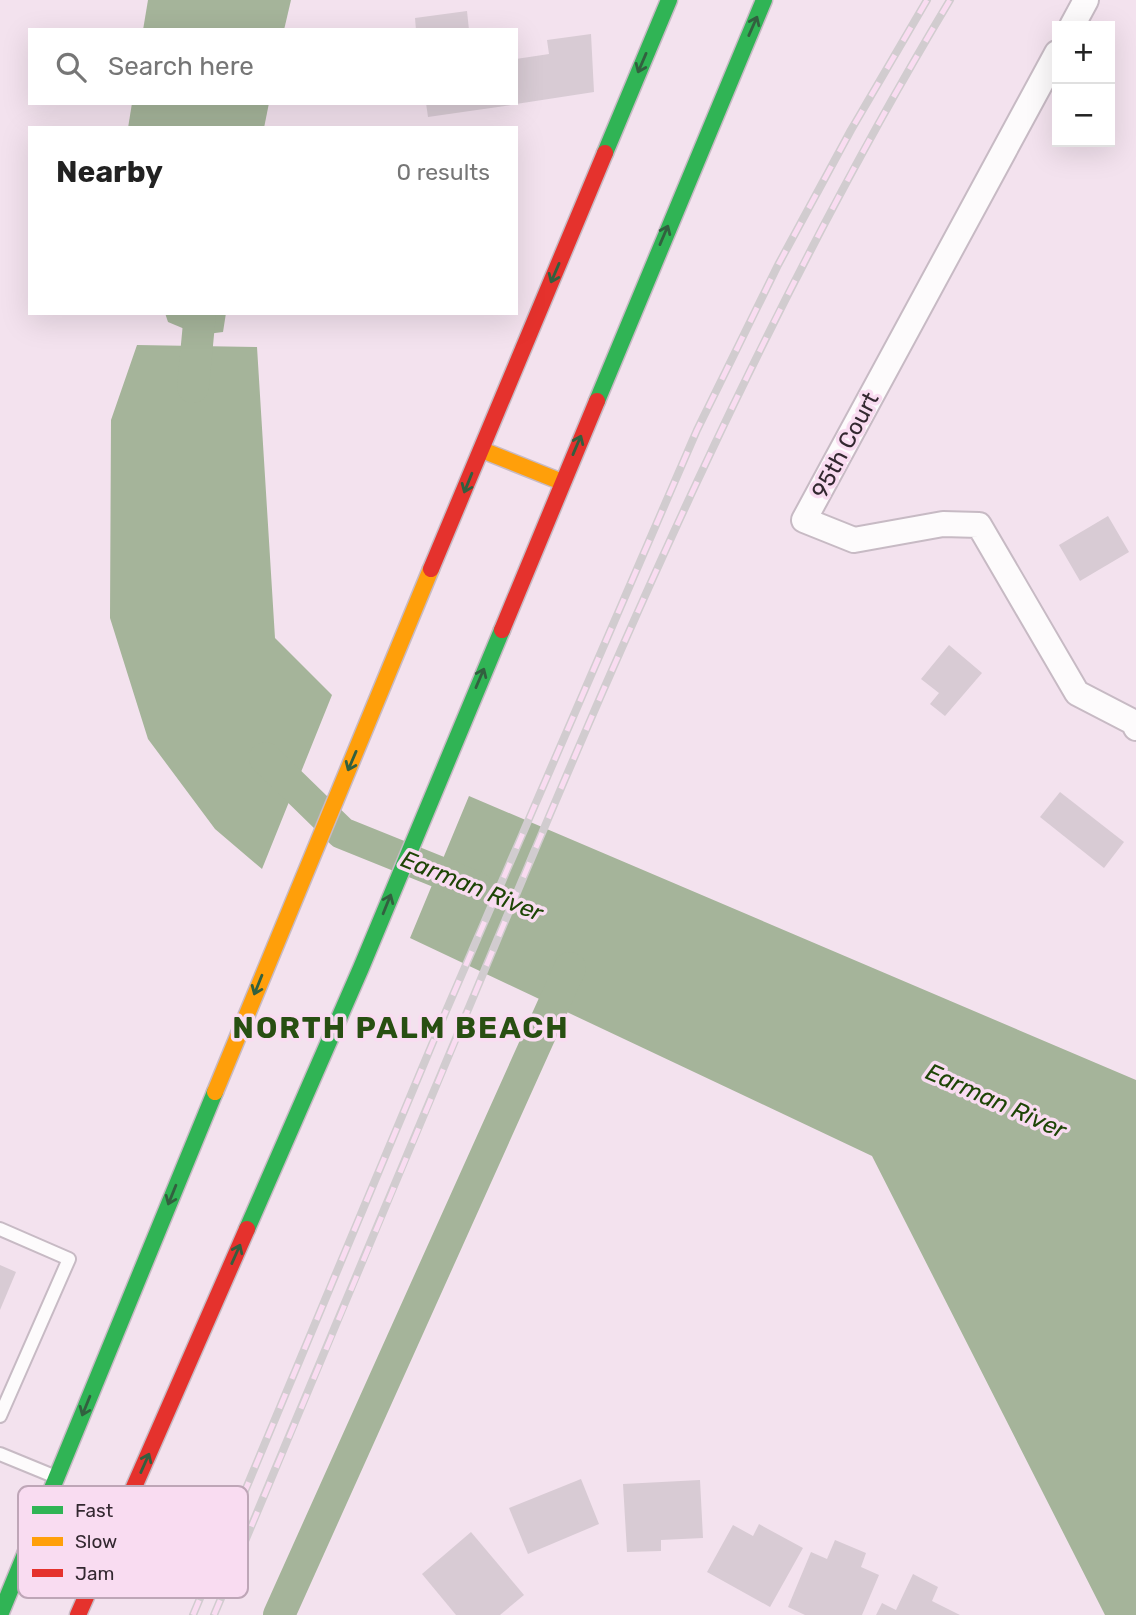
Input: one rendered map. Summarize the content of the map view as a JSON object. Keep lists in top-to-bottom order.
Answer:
{
  "streets": {
    "street": ["95th Court"]
  },
  "districts": ["NORTH PALM BEACH"],
  "water": ["Earman River"],
  "legend": ["Fast", "Slow", "Jam"],
  "page": {
    "map_buttons": ["+", "−"],
    "search": "Search here",
    "heading": ["Nearby", "0 results"]
  }
}
